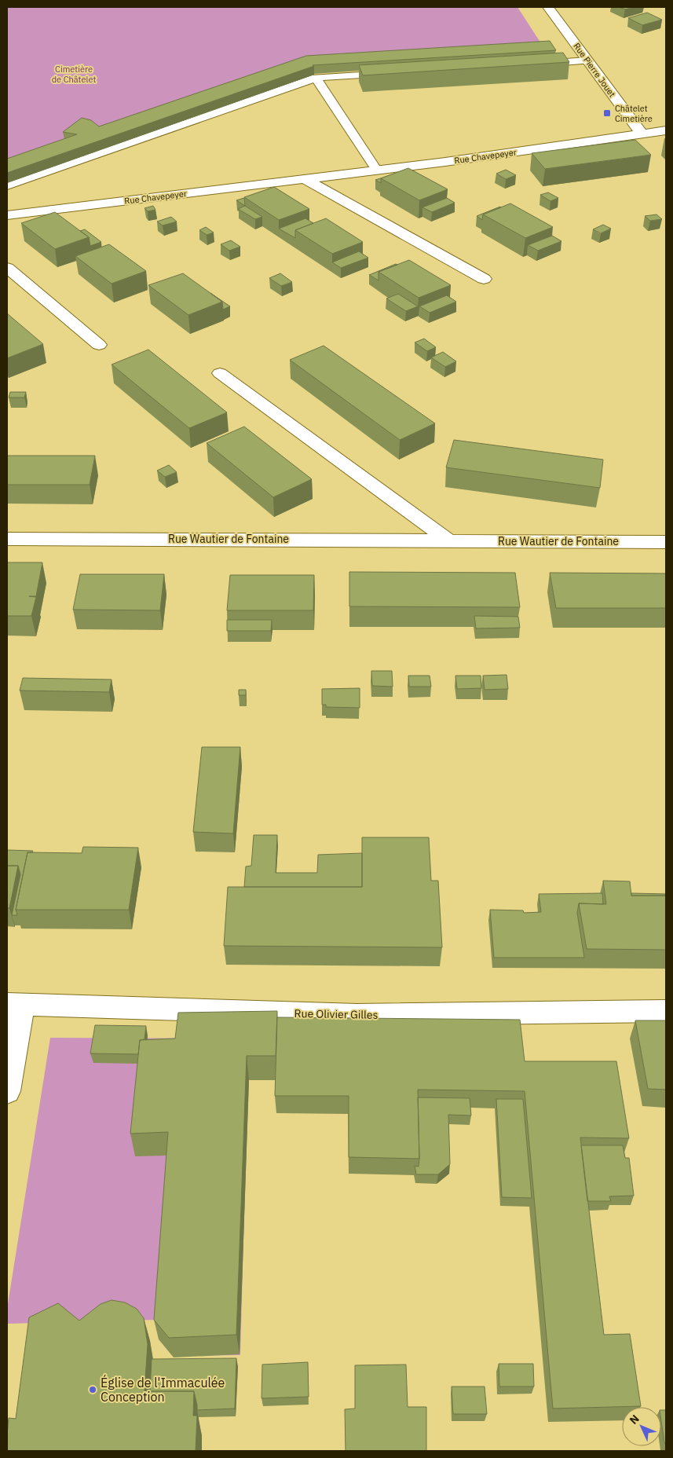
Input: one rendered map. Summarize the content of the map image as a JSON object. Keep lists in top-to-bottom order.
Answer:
{
  "streets": {
    "street": [
      "Rue Pierre Jouet",
      "Rue Chavepeyer",
      "Rue Wautier de Fontaine",
      "Rue Olivier Gilles"
    ]
  },
  "crossings": [
    ["Rue Pierre Jouet", "Rue Chavepeyer"]
  ],
  "parks": ["Cimetière de Châtelet"],
  "places": {
    "transit": ["Châtelet Cimetière"],
    "other": ["Église de l'Immaculée Conception"]
  },
  "north": "top left"
}
